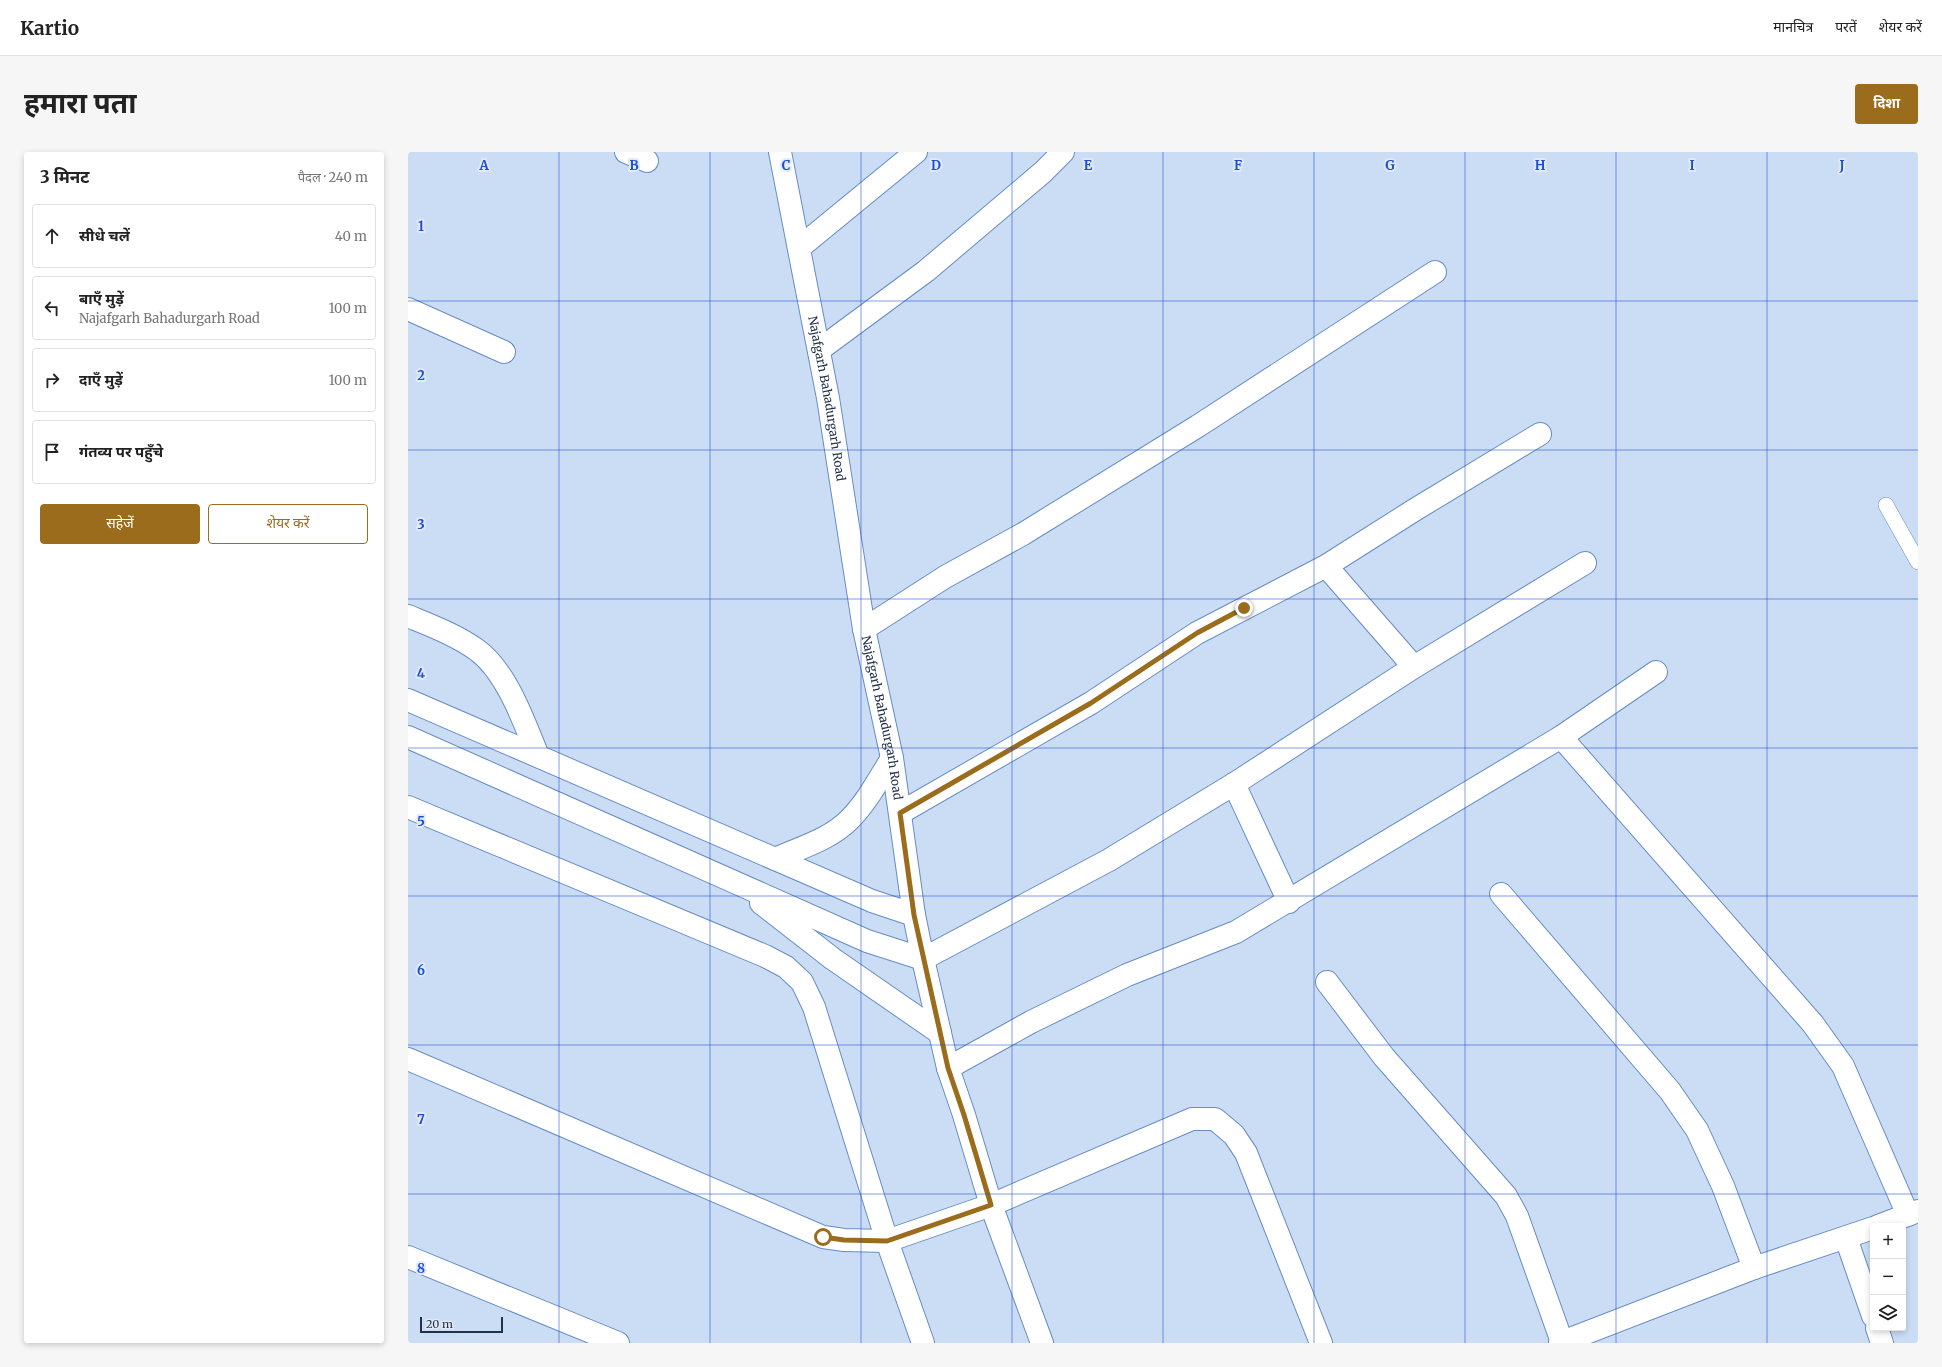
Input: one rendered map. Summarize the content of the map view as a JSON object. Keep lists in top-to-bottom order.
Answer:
{
  "streets": {
    "street": ["Najafgarh Bahadurgarh Road"]
  },
  "scale_bar": "20 m",
  "page": {
    "header": "Kartio",
    "nav": ["मानचित्र", "परतें", "शेयर करें"],
    "buttons": [
      "दिशा",
      ["सहेजें", "शेयर करें"]
    ],
    "title": "हमारा पता",
    "heading": ["3 मिनट", "पैदल · 240 m"],
    "list": [
      ["सीधे चलें", "40 m"],
      ["बाएँ मुड़ें", "Najafgarh Bahadurgarh Road", "100 m"],
      ["दाएँ मुड़ें", "100 m"],
      "गंतव्य पर पहुँचे"
    ],
    "map_buttons": ["+", "−"],
    "scale": "20 m"
  },
  "grid": {
    "columns": [
      "A",
      "B",
      "C",
      "D",
      "E",
      "F",
      "G",
      "H",
      "I",
      "J"
    ],
    "rows": [
      "1",
      "2",
      "3",
      "4",
      "5",
      "6",
      "7",
      "8"
    ]
  }
}
